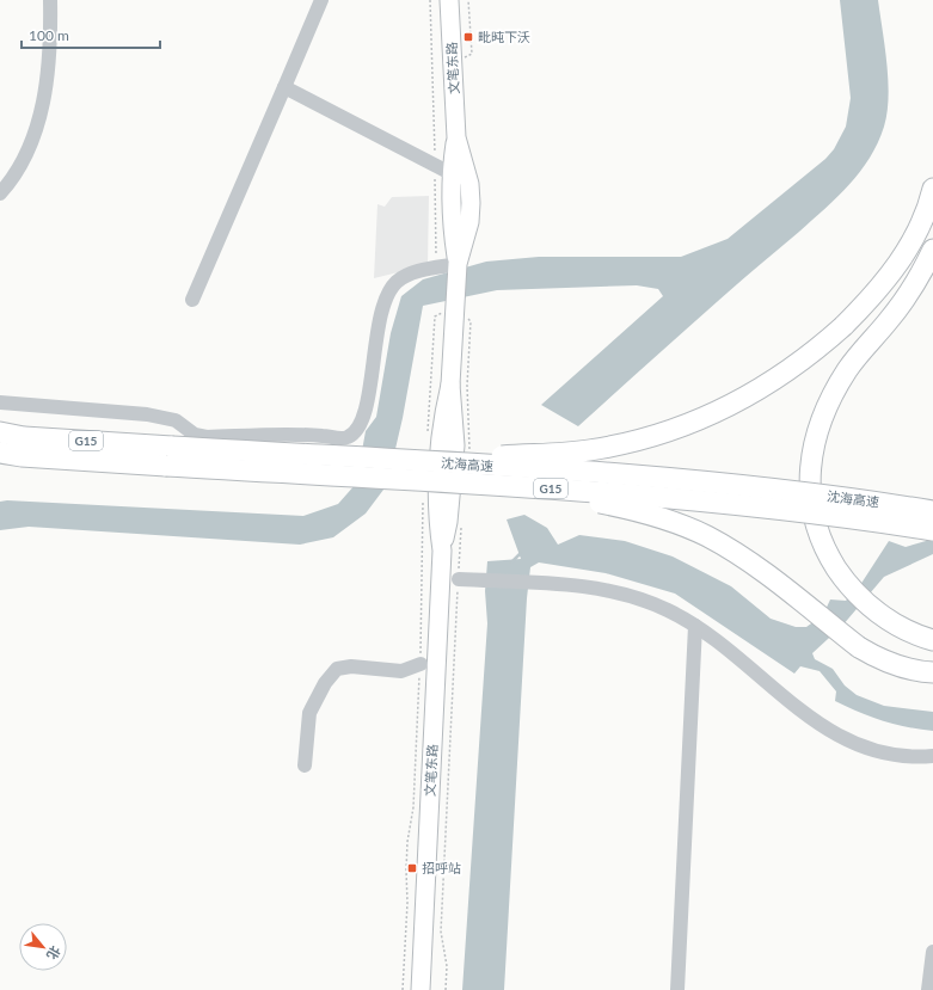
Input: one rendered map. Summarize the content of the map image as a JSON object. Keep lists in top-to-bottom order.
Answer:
{
  "streets": {
    "highway": ["G15", "沈海高速"],
    "main road": ["文笔东路"]
  },
  "places": {
    "transit": ["毗旽下沃", "招呼站"]
  },
  "scale_bar": "100 m",
  "north": "bottom right"
}
